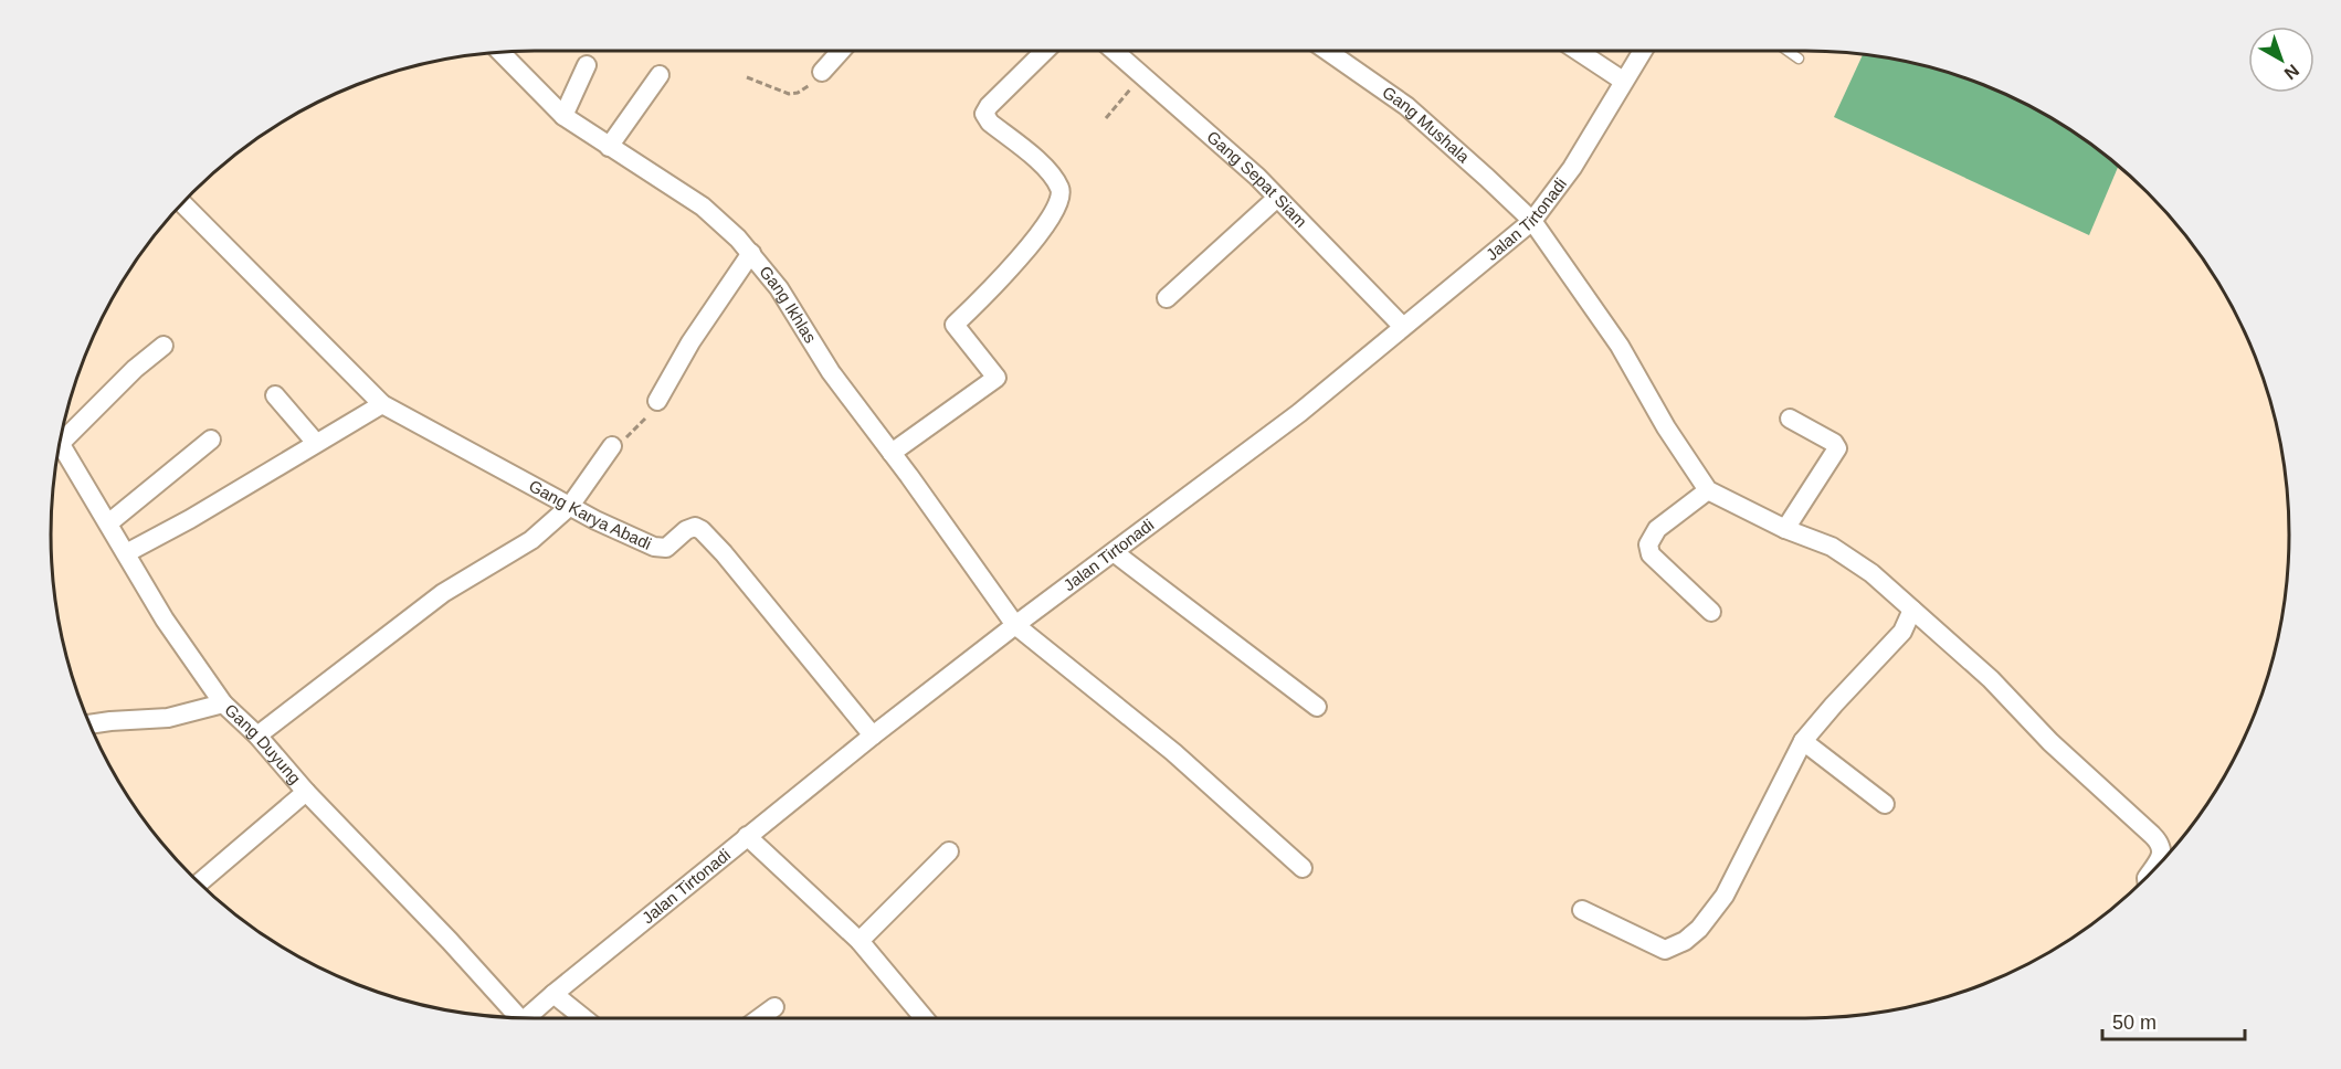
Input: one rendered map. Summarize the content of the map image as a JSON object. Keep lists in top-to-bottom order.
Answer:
{
  "streets": {
    "street": [
      "Gang Mushala",
      "Gang Sepat Siam",
      "Jalan Tirtonadi",
      "Gang Ikhlas",
      "Gang Karya Abadi",
      "Gang Duyung"
    ]
  },
  "crossings": [
    ["Gang Mushala", "Jalan Tirtonadi"],
    ["Gang Sepat Siam", "Jalan Tirtonadi"],
    ["Jalan Tirtonadi", "Gang Ikhlas"],
    ["Jalan Tirtonadi", "Gang Karya Abadi"]
  ],
  "scale_bar": "50 m",
  "north": "bottom right"
}
